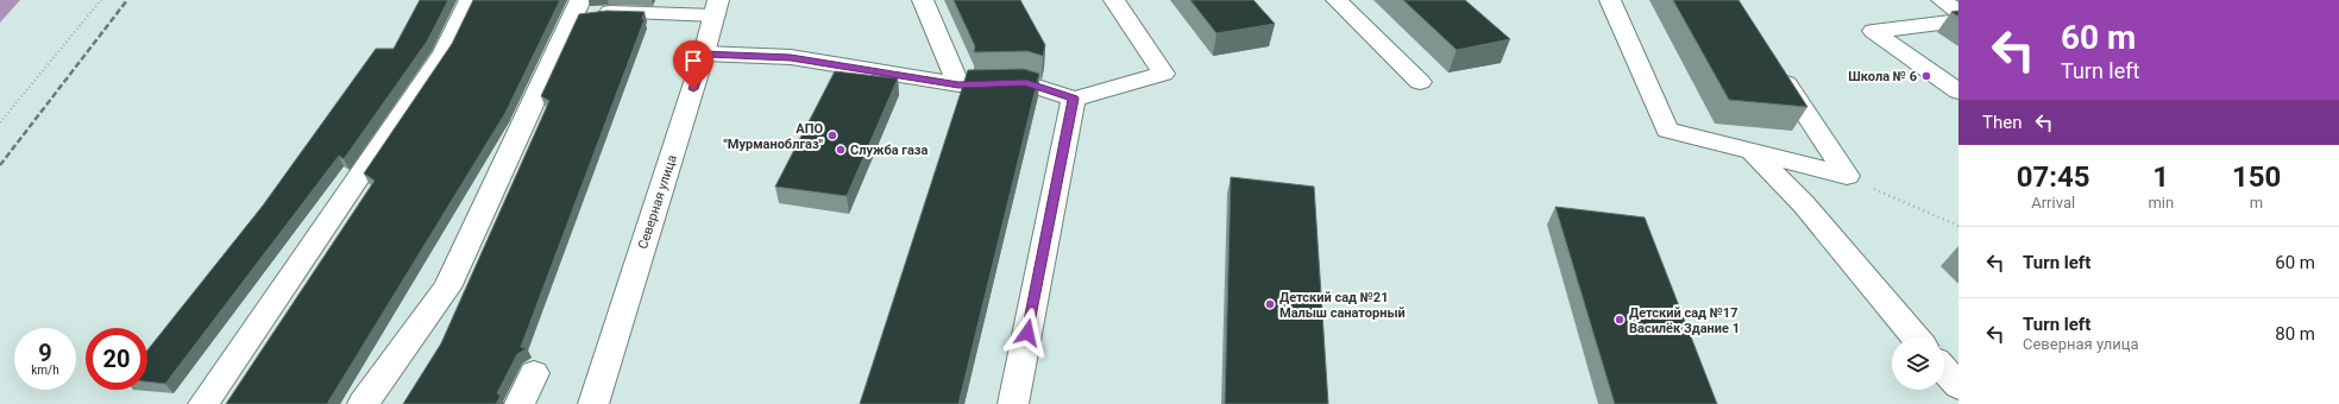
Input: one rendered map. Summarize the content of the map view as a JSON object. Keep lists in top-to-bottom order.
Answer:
{
  "streets": {
    "main road": ["Северная улица"]
  },
  "places": [
    "Школа № 6",
    "АПО \"Мурманоблгаз\"",
    "Служба газа",
    "Детский сад №21 Малыш санаторный",
    "Детский сад №17 Василёк Здание 1"
  ],
  "page": {
    "turn": ["60 m", "Turn left"],
    "then": "Then",
    "eta": [
      "07:45",
      "Arrival",
      "1",
      "min",
      "150",
      "m"
    ],
    "list": [
      {
        "name": "Turn left",
        "value": "60 m"
      },
      {
        "name": "Turn left",
        "note": "Северная улица",
        "value": "80 m"
      }
    ],
    "speed": "9 km/h",
    "limit": "20"
  }
}
